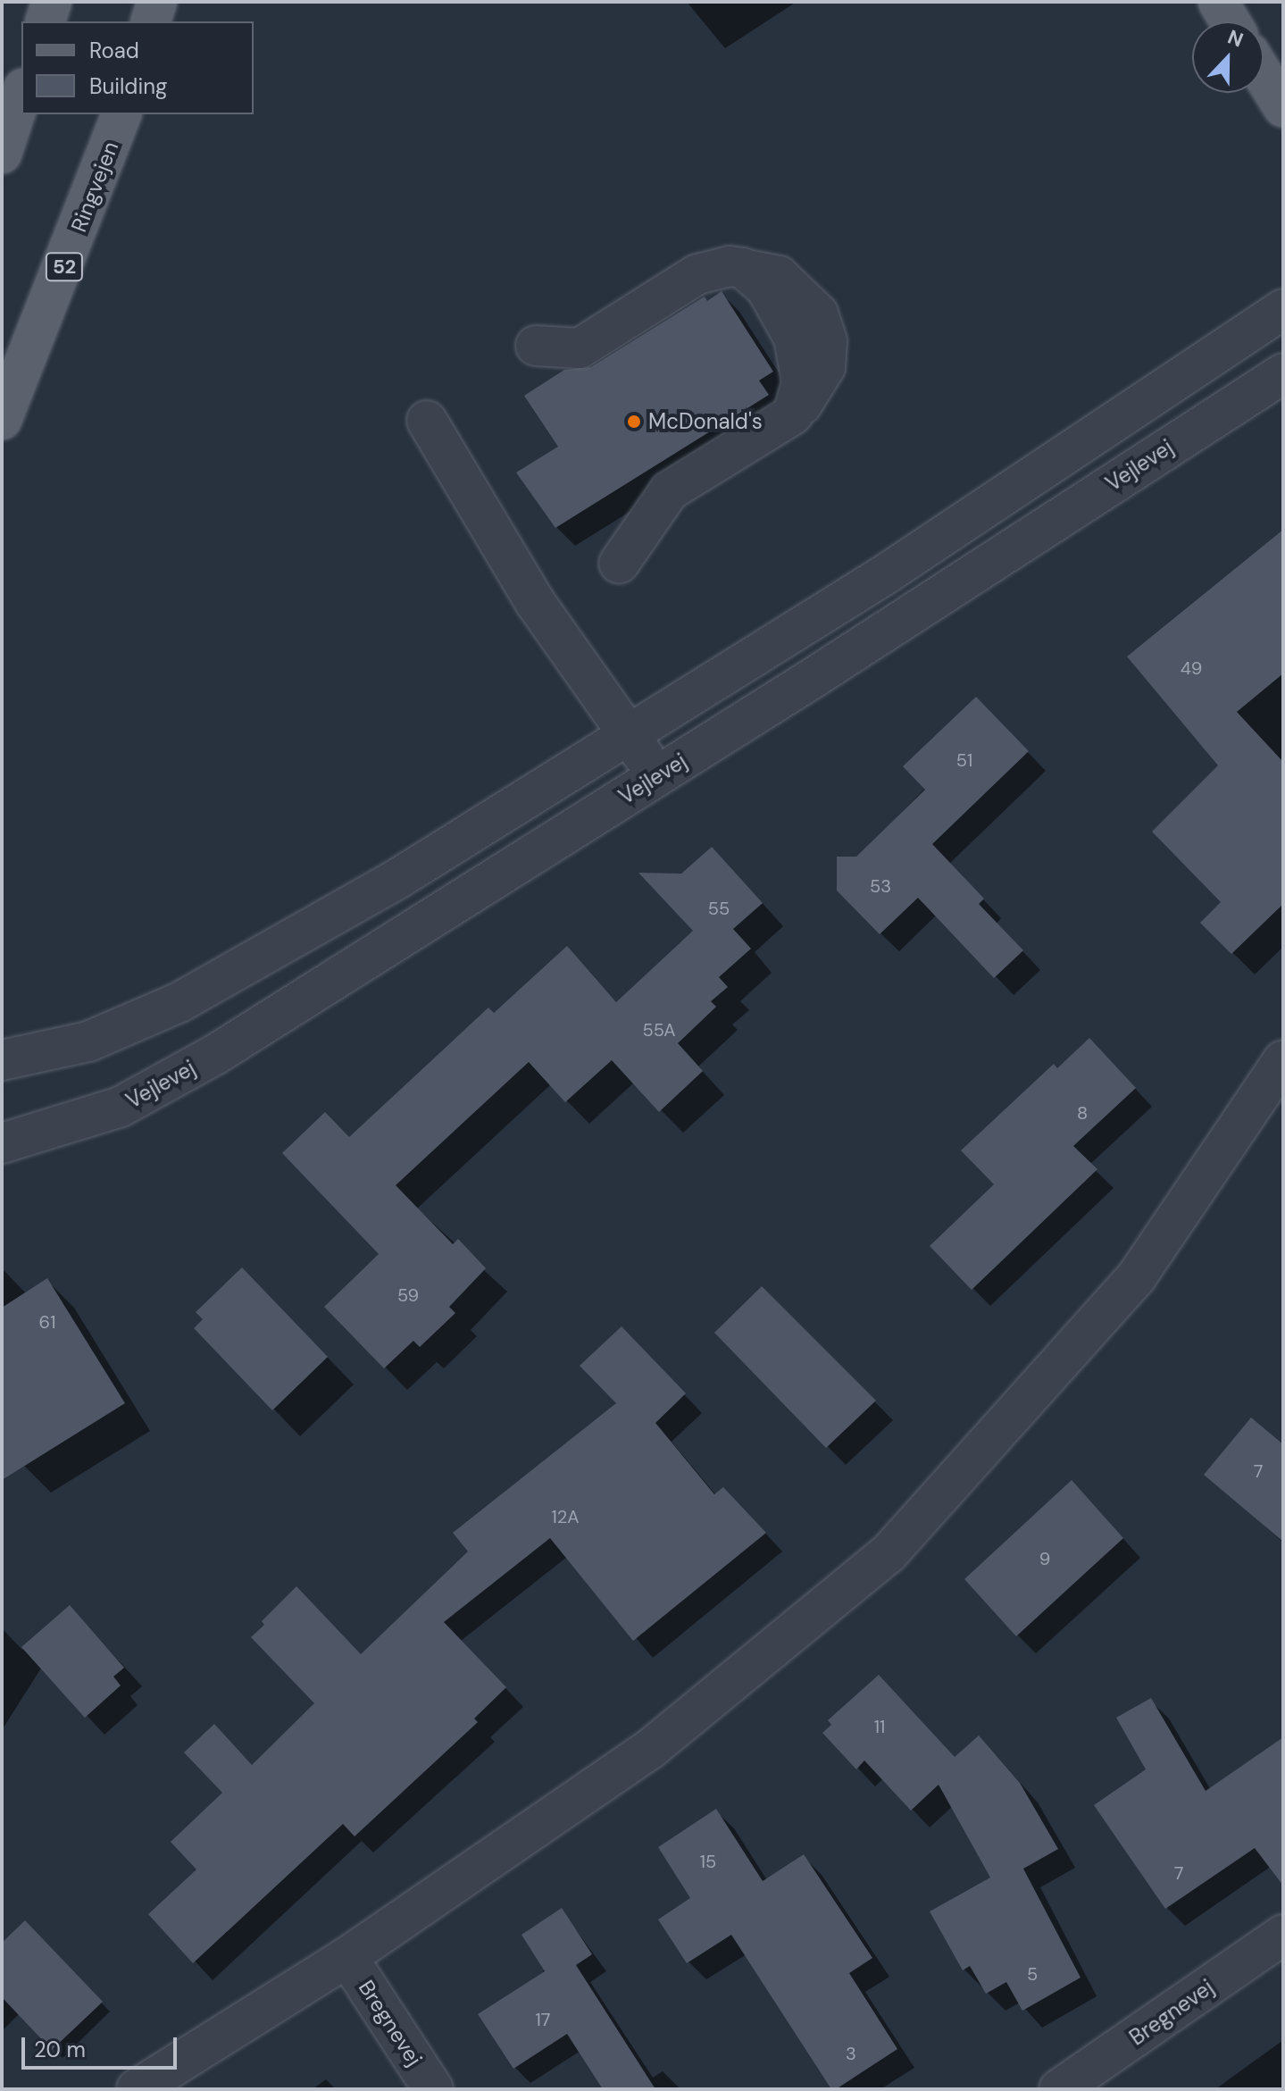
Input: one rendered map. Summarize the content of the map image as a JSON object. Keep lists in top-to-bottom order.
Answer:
{
  "streets": {
    "main road": ["Ringvejen", "52"],
    "street": ["Vejlevej", "Bregnevej"]
  },
  "places": ["McDonald's"],
  "house_numbers": [
    "49",
    "51",
    "53",
    "55",
    "55A",
    "8",
    "59",
    "61",
    "7",
    "12A",
    "9",
    "11",
    "15",
    "7",
    "5",
    "17",
    "3"
  ],
  "legend": ["Road", "Building"],
  "scale_bar": "20 m",
  "north": "top"
}
